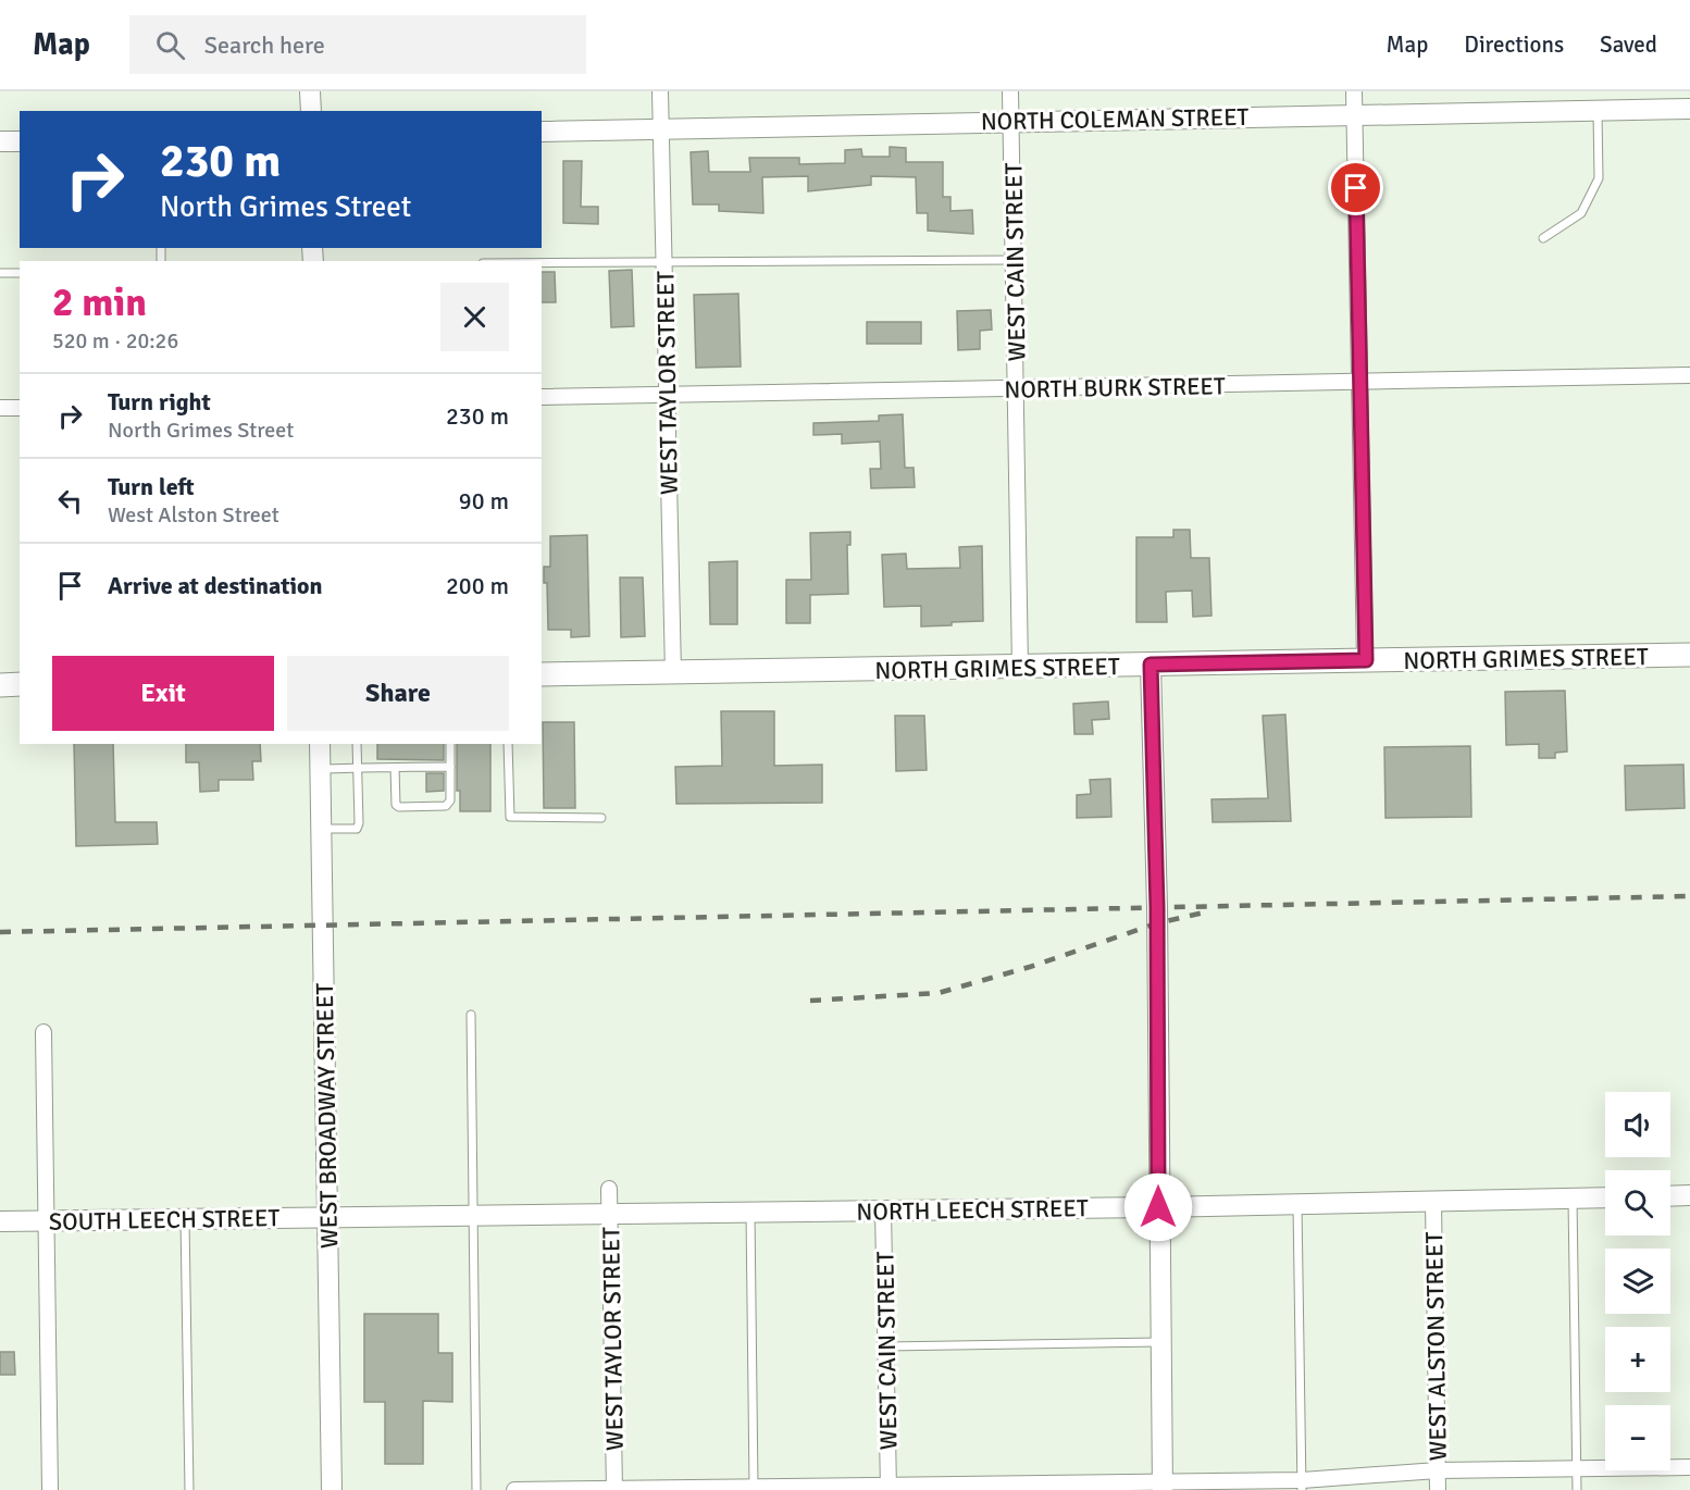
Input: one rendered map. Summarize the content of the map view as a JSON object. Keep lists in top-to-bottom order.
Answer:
{
  "streets": {
    "main road": ["NORTH GRIMES STREET"],
    "street": [
      "NORTH COLEMAN STREET",
      "WEST CAIN STREET",
      "WEST TAYLOR STREET",
      "NORTH BURK STREET",
      "WEST BROADWAY STREET",
      "NORTH LEECH STREET",
      "SOUTH LEECH STREET",
      "WEST ALSTON STREET"
    ]
  },
  "crossings": [
    ["NORTH COLEMAN STREET", "WEST CAIN STREET"],
    ["NORTH COLEMAN STREET", "WEST TAYLOR STREET"],
    ["WEST CAIN STREET", "NORTH BURK STREET"],
    ["WEST CAIN STREET", "NORTH GRIMES STREET"],
    ["WEST CAIN STREET", "NORTH LEECH STREET"],
    ["WEST TAYLOR STREET", "NORTH BURK STREET"],
    ["WEST TAYLOR STREET", "NORTH GRIMES STREET"],
    ["WEST TAYLOR STREET", "NORTH LEECH STREET"],
    ["WEST BROADWAY STREET", "NORTH LEECH STREET"],
    ["WEST BROADWAY STREET", "SOUTH LEECH STREET"],
    ["NORTH LEECH STREET", "SOUTH LEECH STREET"],
    ["NORTH LEECH STREET", "WEST ALSTON STREET"]
  ],
  "page": {
    "header": "Map",
    "search": "Search here",
    "nav": ["Map", "Directions", "Saved"],
    "turn": ["230 m", "North Grimes Street"],
    "heading": ["2 min", "520 m · 20:26"],
    "list": [
      {
        "name": "Turn right",
        "note": "North Grimes Street",
        "value": "230 m"
      },
      {
        "name": "Turn left",
        "note": "West Alston Street",
        "value": "90 m"
      },
      {
        "name": "Arrive at destination",
        "value": "200 m"
      }
    ],
    "buttons": ["Exit", "Share"],
    "map_buttons": ["+", "−"]
  }
}
